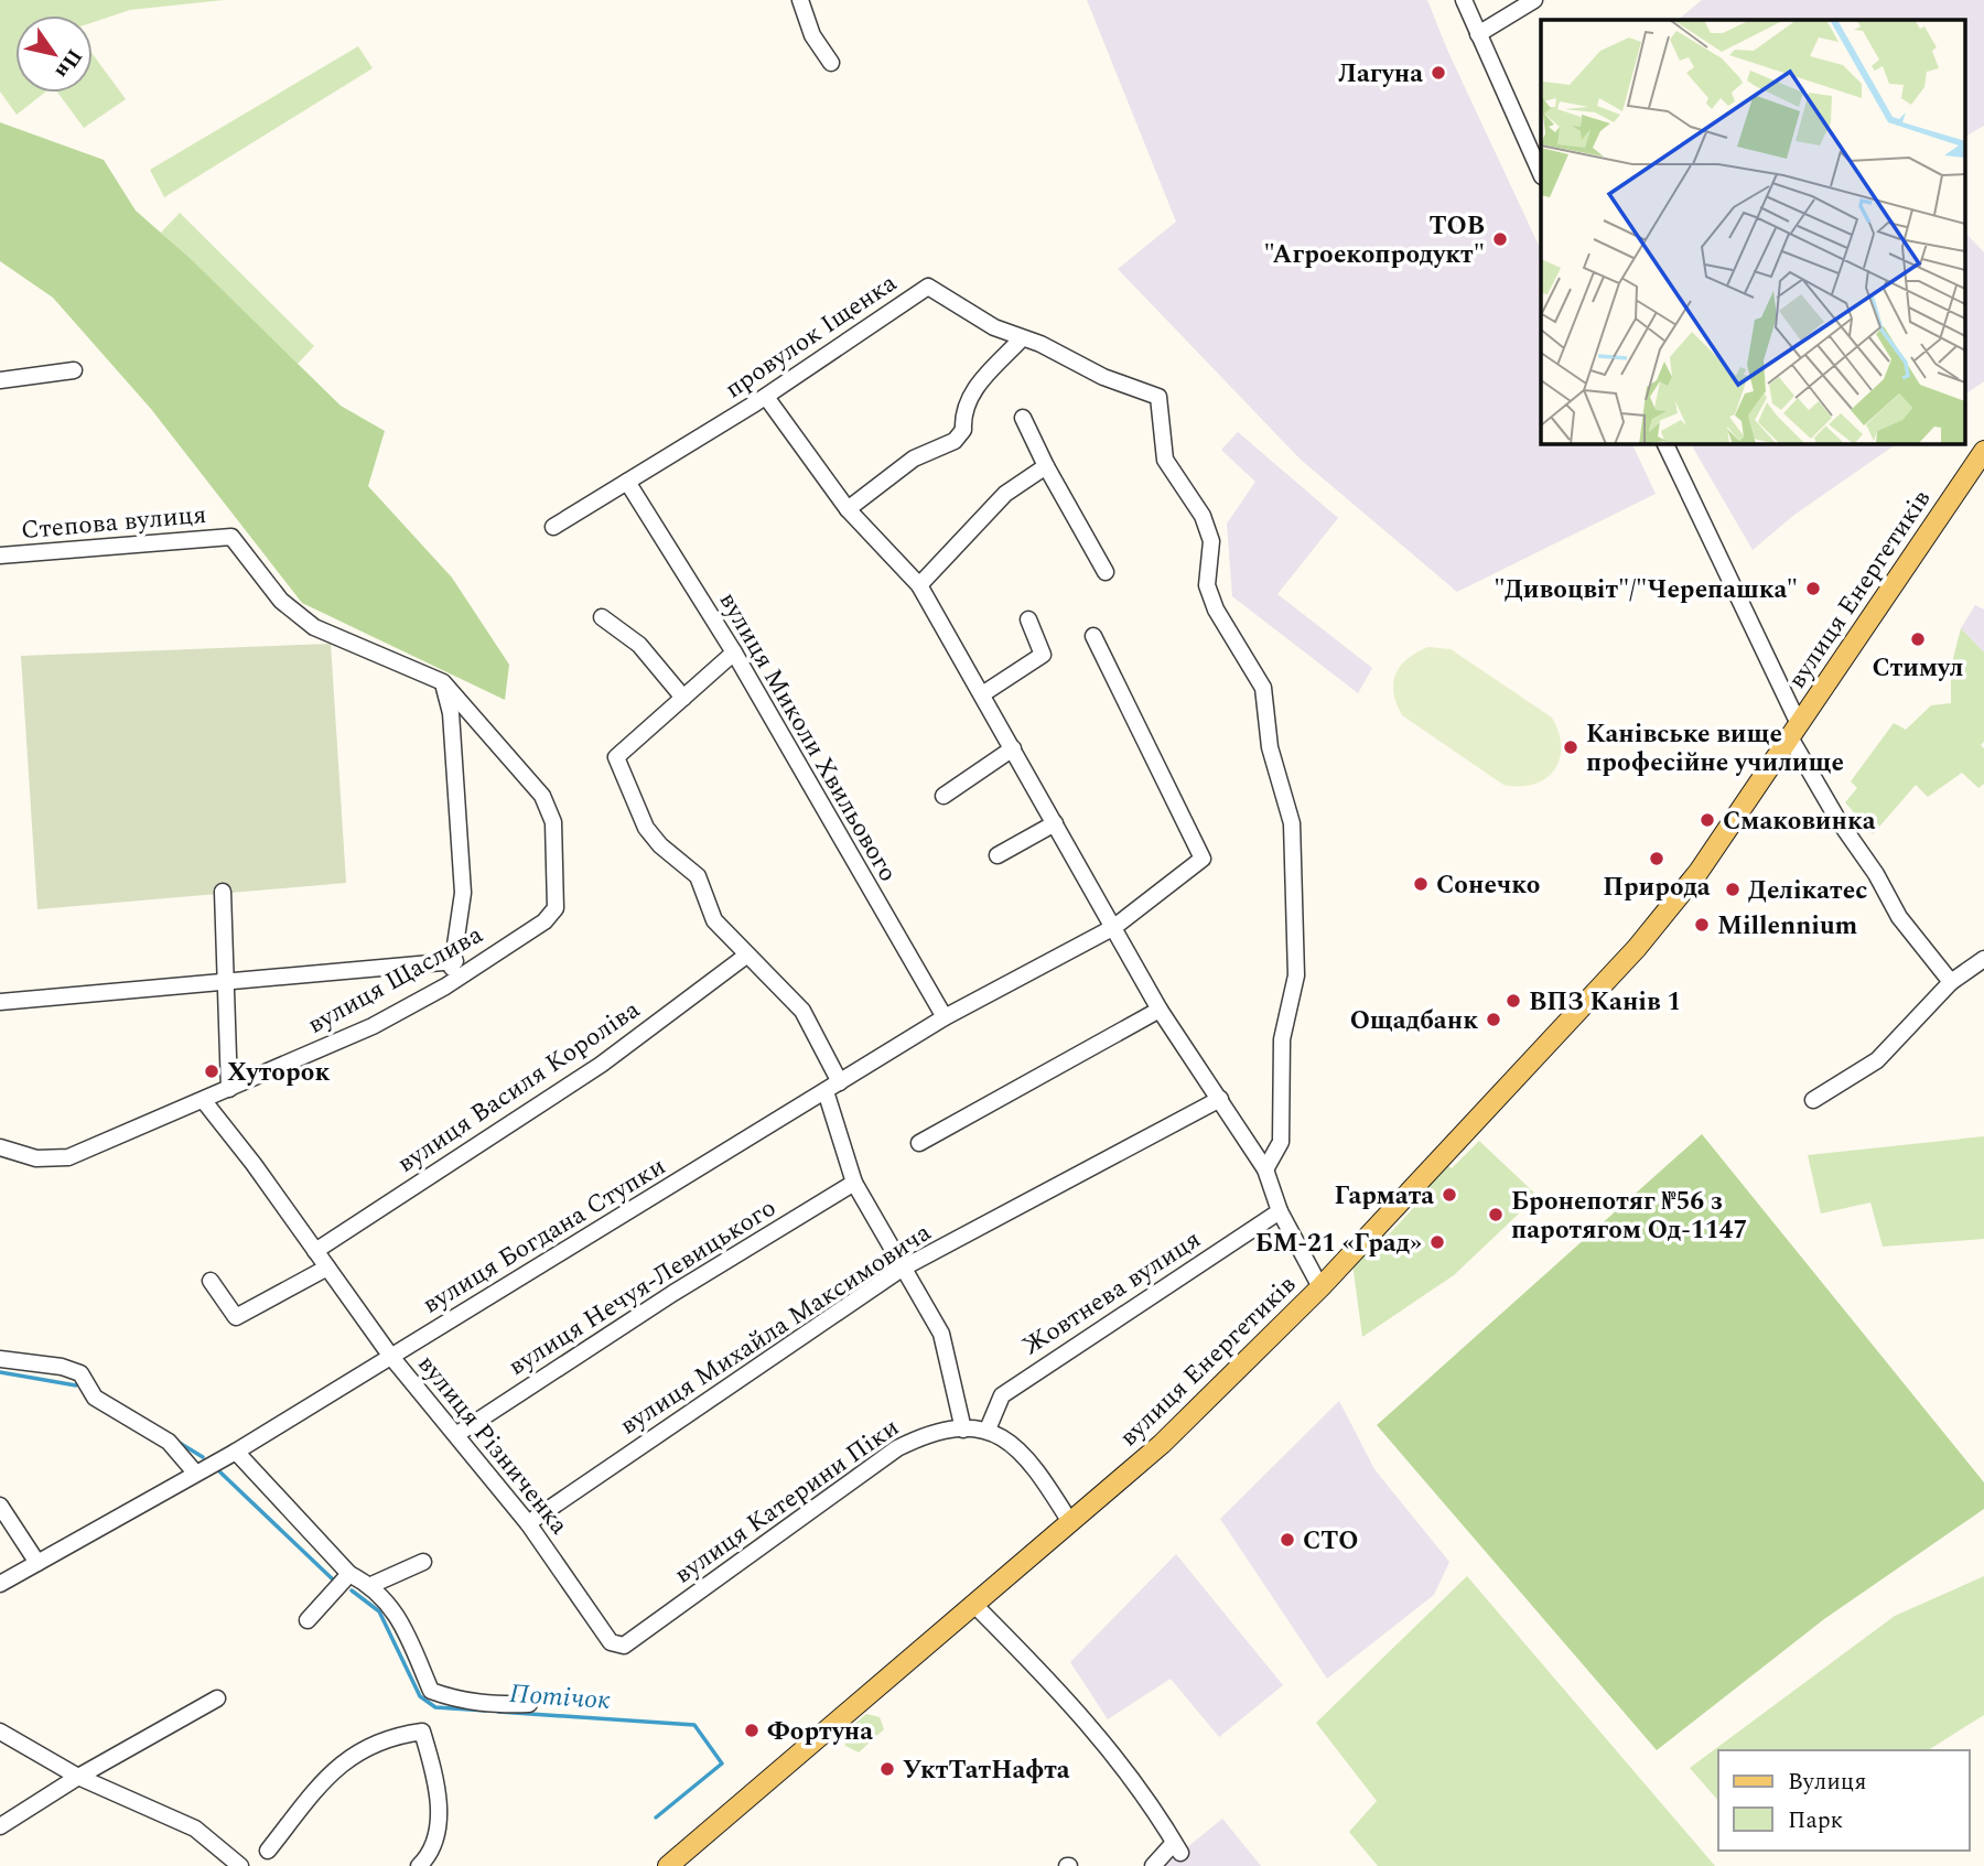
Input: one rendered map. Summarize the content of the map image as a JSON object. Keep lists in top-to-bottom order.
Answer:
{
  "streets": {
    "main road": ["вулиця Енергетиків"],
    "street": [
      "провулок Іщенка",
      "Степова вулиця",
      "вулиця Миколи Хвильового",
      "вулиця Щаслива",
      "вулиця Василя Короліва",
      "вулиця Богдана Ступки",
      "вулиця Нечуя-Левицького",
      "Жовтнева вулиця",
      "вулиця Михайла Максимовича",
      "вулиця Різниченка",
      "вулиця Катерини Піки"
    ]
  },
  "crossings": [
    ["провулок Іщенка", "вулиця Миколи Хвильового"],
    ["Степова вулиця", "вулиця Щаслива"],
    ["вулиця Миколи Хвильового", "вулиця Богдана Ступки"],
    ["вулиця Щаслива", "вулиця Різниченка"],
    ["вулиця Василя Короліва", "вулиця Різниченка"],
    ["вулиця Богдана Ступки", "вулиця Різниченка"],
    ["вулиця Нечуя-Левицького", "вулиця Різниченка"],
    ["Жовтнева вулиця", "вулиця Катерини Піки"],
    ["вулиця Михайла Максимовича", "вулиця Різниченка"],
    ["вулиця Різниченка", "вулиця Катерини Піки"]
  ],
  "water": ["Потічок"],
  "places": [
    "Лагуна",
    "ТОВ \"Агроекопродукт\"",
    "\"Дивоцвіт\"/\"Черепашка\"",
    "Стимул",
    "Канівське вище професійне училище",
    "Смаковинка",
    "Природа",
    "Сонечко",
    "Делікатес",
    "Millennium",
    "ВПЗ Канів 1",
    "Ощадбанк",
    "Хуторок",
    "Гармата",
    "Бронепотяг №56 з паротягом Од-1147",
    "БМ-21 «Град»",
    "СТО",
    "Фортуна",
    "УктТатНафта"
  ],
  "legend": ["Вулиця", "Парк"],
  "north": "bottom right"
}
